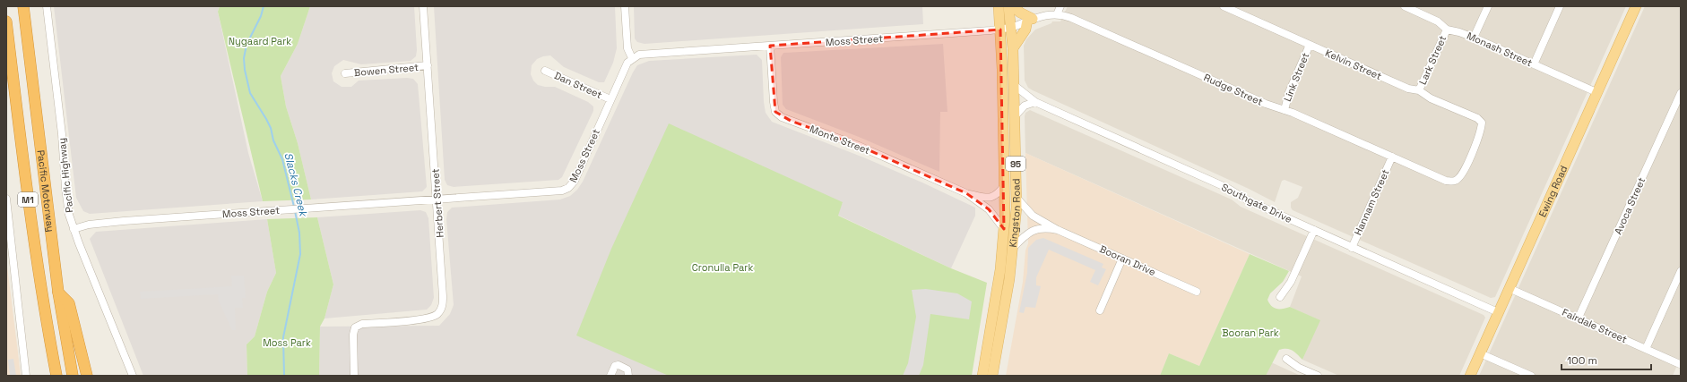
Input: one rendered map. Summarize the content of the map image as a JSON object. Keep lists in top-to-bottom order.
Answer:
{
  "streets": {
    "highway": ["Pacific Motorway", "M1"],
    "main road": ["95", "Ewing Road", "Kingston Road"],
    "street": [
      "Moss Street",
      "Monash Street",
      "Lark Street",
      "Kelvin Street",
      "Bowen Street",
      "Link Street",
      "Dan Street",
      "Rudge Street",
      "Monte Street",
      "Pacific Highway",
      "Hannam Street",
      "Herbert Street",
      "Southgate Drive",
      "Avoca Street",
      "Booran Drive",
      "Fairdale Street"
    ]
  },
  "crossings": [
    ["Moss Street", "Dan Street"],
    ["Moss Street", "Rudge Street"],
    ["Moss Street", "Monte Street"],
    ["Moss Street", "Pacific Highway"],
    ["Moss Street", "Herbert Street"],
    ["Moss Street", "Kingston Road"],
    ["Monash Street", "Lark Street"],
    ["Monash Street", "Ewing Road"],
    ["Lark Street", "Kelvin Street"],
    ["Kelvin Street", "Link Street"],
    ["Kelvin Street", "Rudge Street"],
    ["Bowen Street", "Herbert Street"],
    ["Link Street", "Rudge Street"],
    ["Rudge Street", "Hannam Street"],
    ["Rudge Street", "Kingston Road"],
    ["Monte Street", "Kingston Road"],
    ["Ewing Road", "Southgate Drive"],
    ["Ewing Road", "Fairdale Street"],
    ["Hannam Street", "Southgate Drive"],
    ["Southgate Drive", "Kingston Road"],
    ["Avoca Street", "Fairdale Street"],
    ["Kingston Road", "Booran Drive"]
  ],
  "water": ["Slacks Creek"],
  "parks": [
    "Nygaard Park",
    "Cronulla Park",
    "Booran Park",
    "Moss Park"
  ],
  "scale_bar": "100 m"
}
